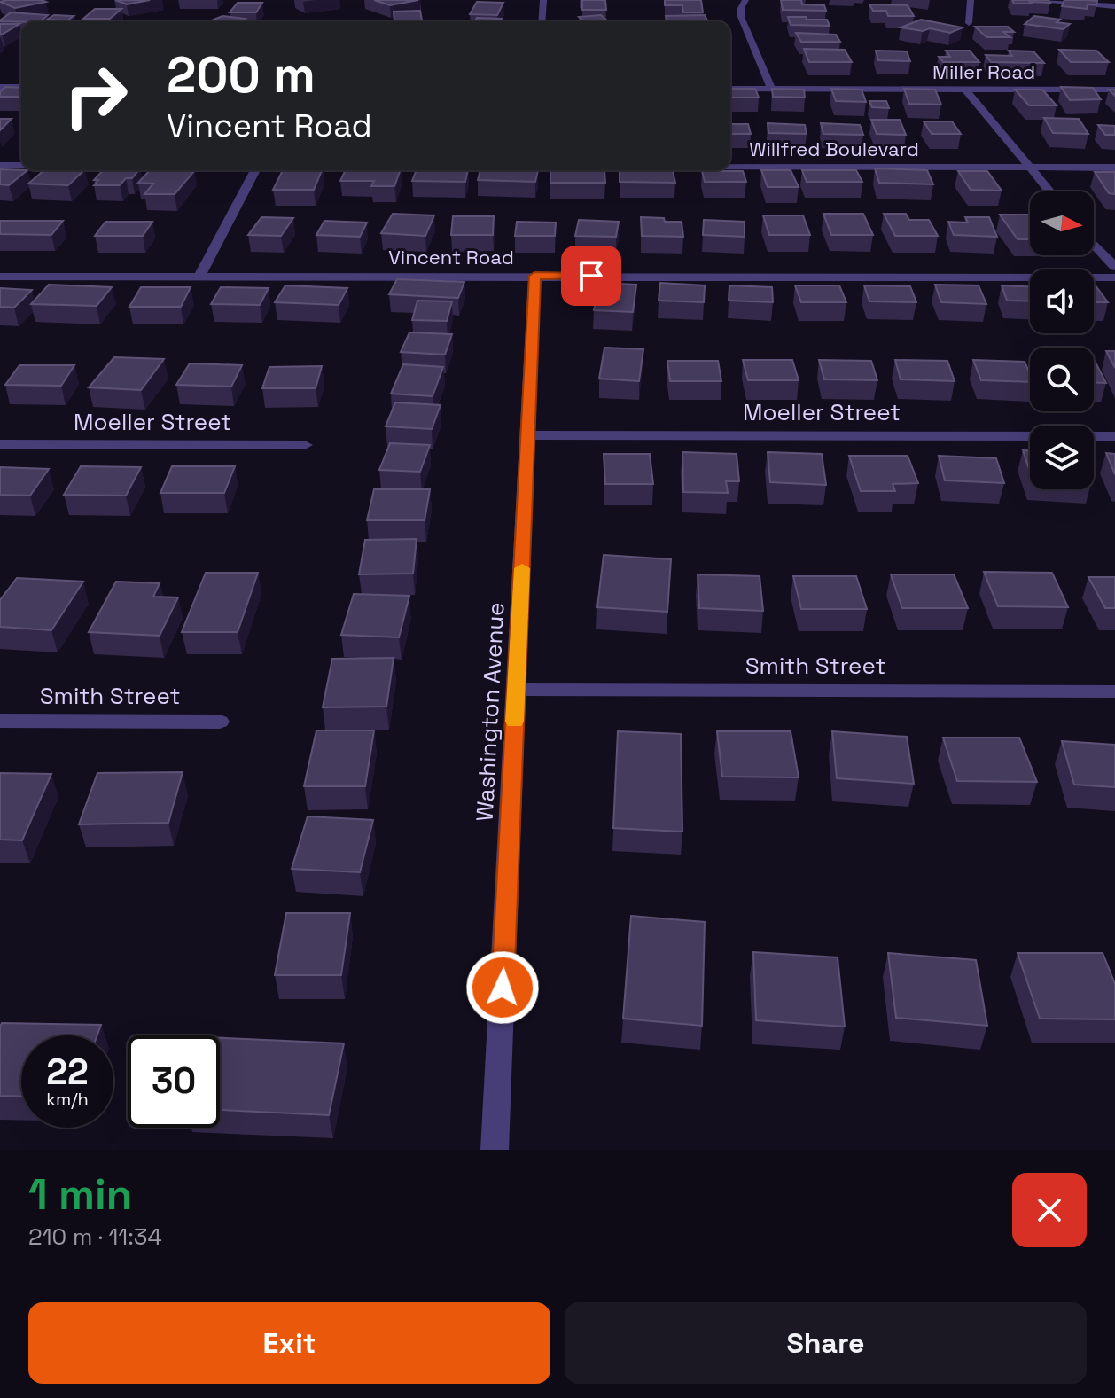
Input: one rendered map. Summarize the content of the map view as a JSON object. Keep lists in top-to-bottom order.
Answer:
{
  "streets": {
    "street": [
      "Miller Road",
      "Willfred Boulevard",
      "Vincent Road",
      "Moeller Street",
      "Smith Street",
      "Washington Avenue"
    ]
  },
  "crossings": [
    ["Vincent Road", "Washington Avenue"],
    ["Moeller Street", "Washington Avenue"],
    ["Smith Street", "Washington Avenue"]
  ],
  "north": "right",
  "page": {
    "turn": ["200 m", "Vincent Road"],
    "speed": "22 km/h",
    "limit": "30",
    "heading": ["1 min", "210 m · 11:34"],
    "buttons": ["Exit", "Share"]
  }
}
